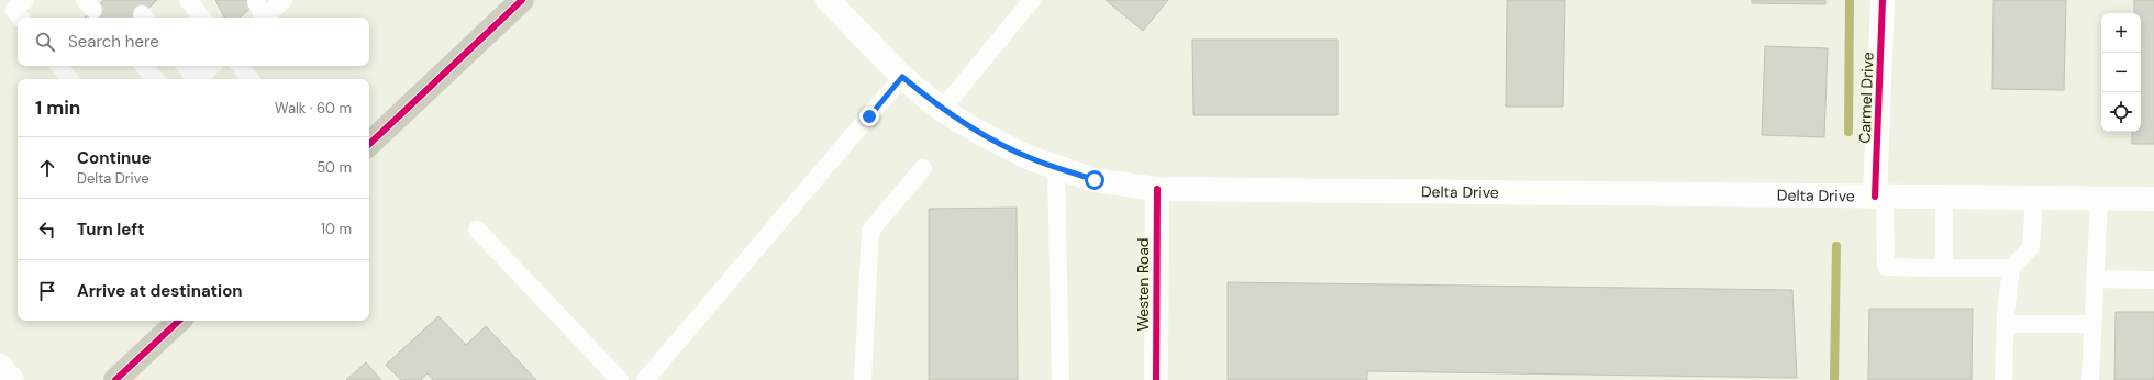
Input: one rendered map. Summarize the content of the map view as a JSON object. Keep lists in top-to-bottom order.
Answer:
{
  "streets": {
    "main road": ["Carmel Drive", "Delta Drive", "Westen Road"]
  },
  "crossings": [
    ["Carmel Drive", "Delta Drive"],
    ["Delta Drive", "Westen Road"]
  ],
  "page": {
    "map_buttons": ["+", "−"],
    "search": "Search here",
    "heading": ["1 min", "Walk · 60 m"],
    "list": [
      ["Continue", "Delta Drive", "50 m"],
      ["Turn left", "10 m"],
      "Arrive at destination"
    ]
  }
}
